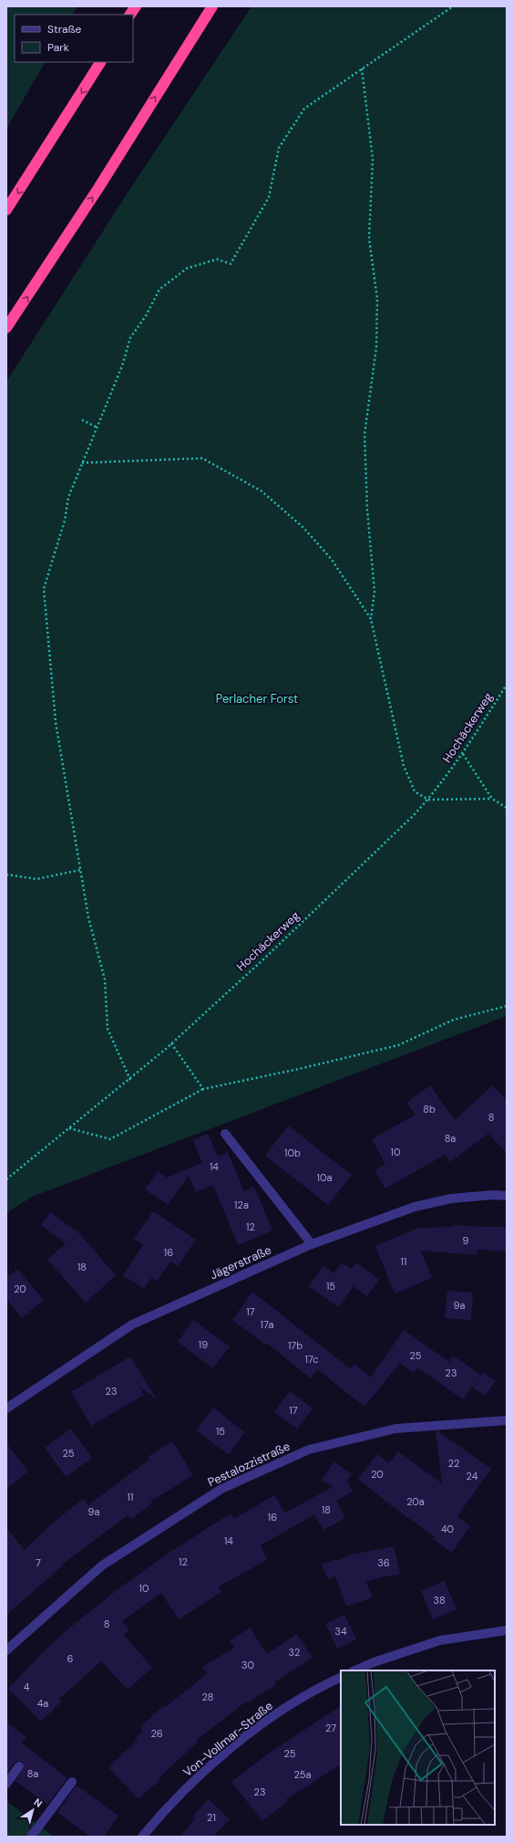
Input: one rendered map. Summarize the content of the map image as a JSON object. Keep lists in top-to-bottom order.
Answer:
{
  "streets": {
    "street": ["Jägerstraße", "Pestalozzistraße", "Von-Vollmar-Straße"],
    "path": ["Hochäckerweg"]
  },
  "parks": ["Perlacher Forst"],
  "house_numbers": [
    "8b",
    "8",
    "8a",
    "10",
    "10b",
    "14",
    "10a",
    "12a",
    "12",
    "9",
    "16",
    "11",
    "18",
    "15",
    "20",
    "9a",
    "17",
    "17a",
    "19",
    "17b",
    "25",
    "17c",
    "23",
    "23",
    "17",
    "15",
    "25",
    "22",
    "20",
    "24",
    "11",
    "20a",
    "18",
    "9a",
    "16",
    "40",
    "14",
    "12",
    "7",
    "36",
    "10",
    "38",
    "8",
    "34",
    "32",
    "6",
    "30",
    "4",
    "28",
    "4a",
    "27",
    "26",
    "25",
    "8a",
    "25a",
    "23",
    "21"
  ],
  "legend": ["Straße", "Park"],
  "north": "top right"
}
